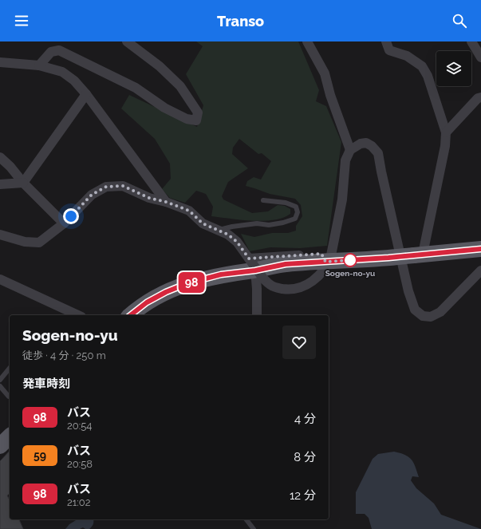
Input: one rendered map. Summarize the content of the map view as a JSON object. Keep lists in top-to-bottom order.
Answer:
{
  "places": ["Sogen-no-yu"],
  "lines": ["bus line 98"],
  "page": {
    "header": "Transo",
    "on_map": "98",
    "heading": [
      ["Sogen-no-yu", "徒歩 · 4 分 · 250 m"],
      "発車時刻"
    ],
    "list": [
      {
        "mark": "98",
        "name": "バス",
        "note": "20:54",
        "value": "4 分"
      },
      {
        "mark": "59",
        "name": "バス",
        "note": "20:58",
        "value": "8 分"
      },
      {
        "mark": "98",
        "name": "バス",
        "note": "21:02",
        "value": "12 分"
      }
    ]
  }
}
